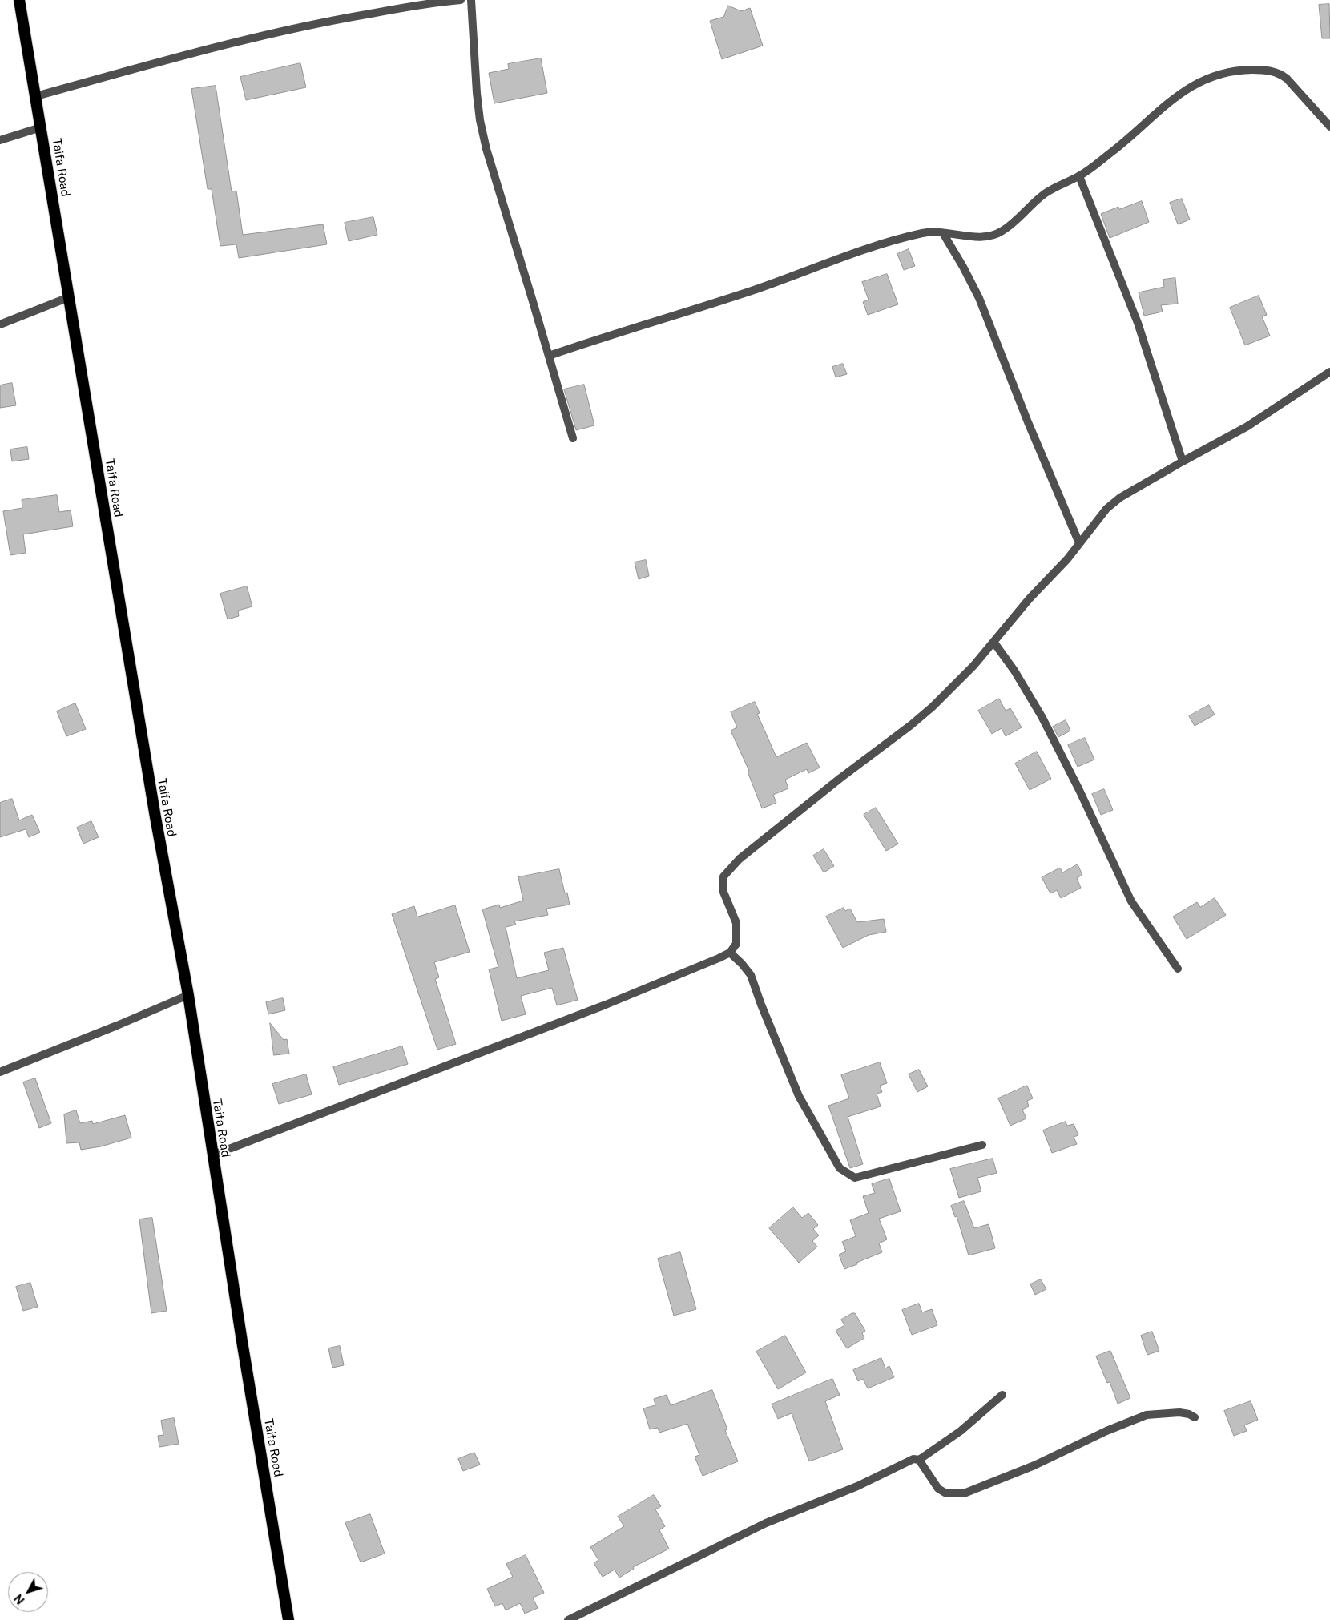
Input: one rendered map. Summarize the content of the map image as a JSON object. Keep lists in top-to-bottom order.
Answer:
{
  "streets": {
    "highway": ["Taifa Road"]
  },
  "north": "bottom left"
}
